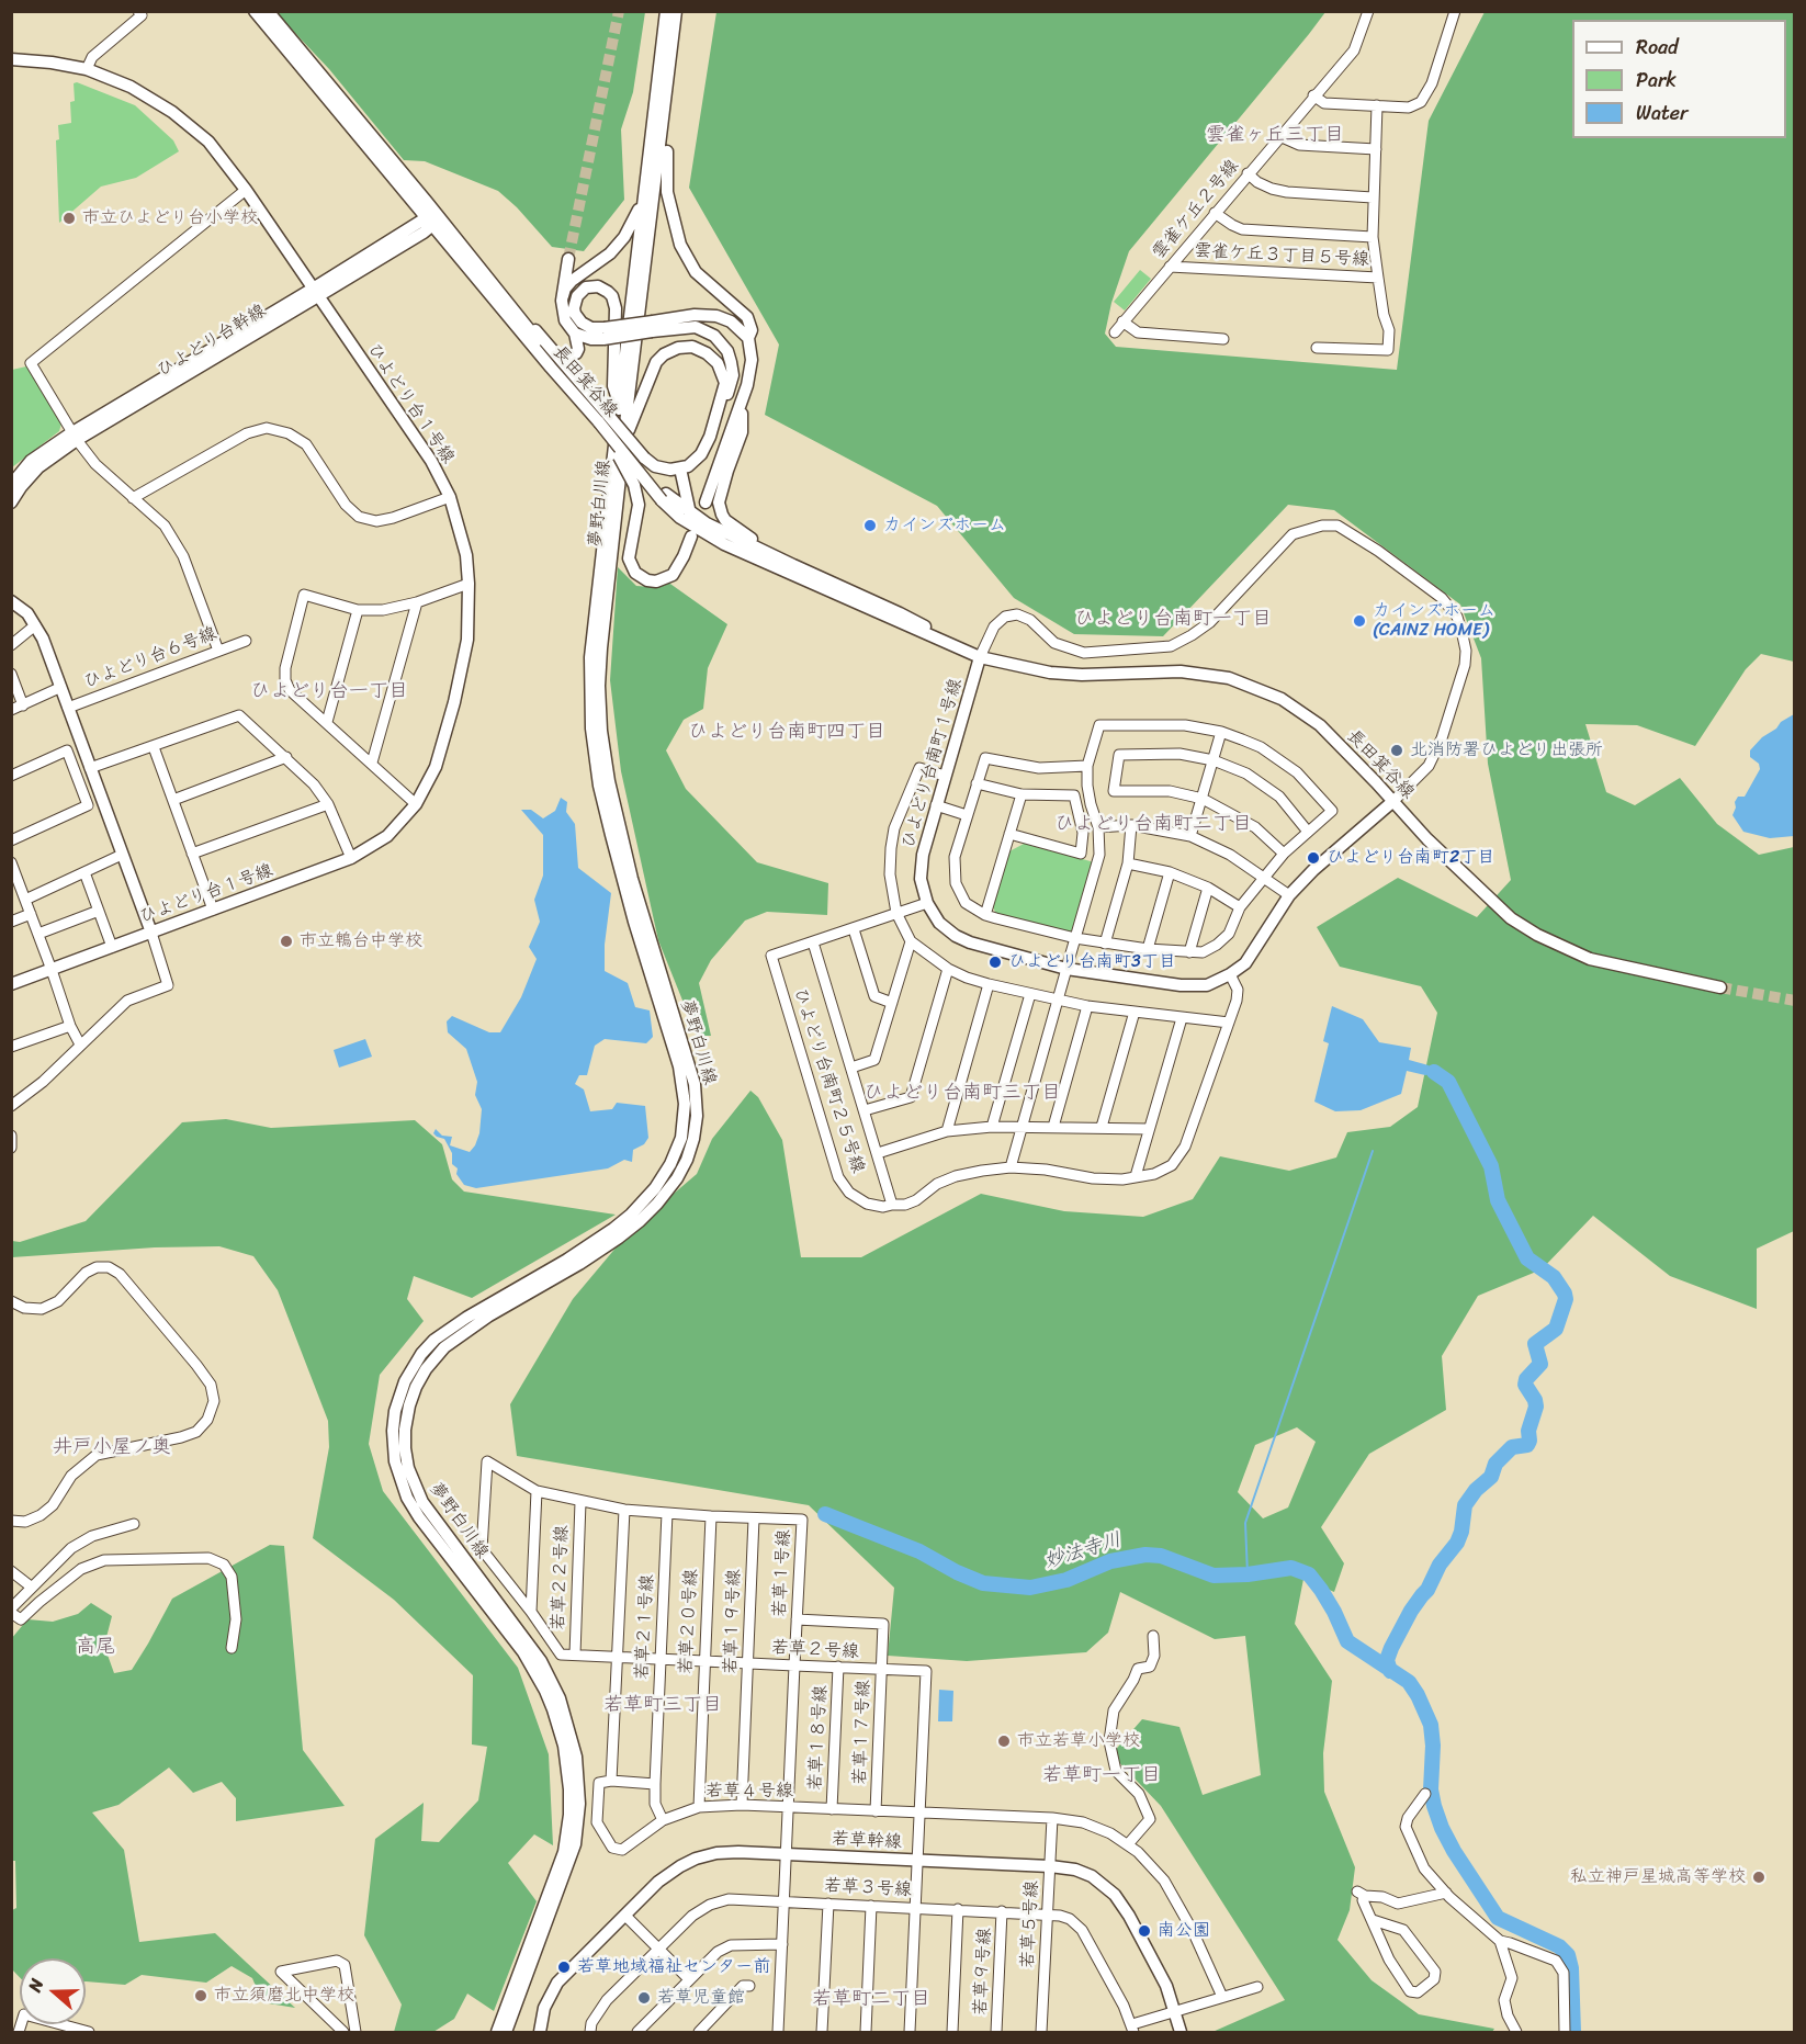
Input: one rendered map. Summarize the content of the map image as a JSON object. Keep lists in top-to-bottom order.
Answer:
{
  "streets": {
    "street": [
      "雲雀ケ丘２号線",
      "雲雀ケ丘３丁目５号線",
      "ひよどり台幹線",
      "長田箕谷線",
      "ひよどり台１号線",
      "夢野白川線",
      "ひよどり台６号線",
      "ひよどり台南町１号線",
      "ひよどり台南町２５号線",
      "若草１号線",
      "若草２２号線",
      "若草２０号線",
      "若草１９号線",
      "若草２１号線",
      "若草２号線",
      "若草１７号線",
      "若草１８号線",
      "若草４号線",
      "若草幹線",
      "若草３号線",
      "若草５号線",
      "若草９号線"
    ]
  },
  "crossings": [
    ["雲雀ケ丘２号線", "雲雀ケ丘３丁目５号線"],
    ["ひよどり台幹線", "長田箕谷線"],
    ["ひよどり台幹線", "ひよどり台１号線"],
    ["長田箕谷線", "ひよどり台南町１号線"],
    ["ひよどり台南町１号線", "ひよどり台南町２５号線"],
    ["若草１号線", "若草２２号線"],
    ["若草１号線", "若草２０号線"],
    ["若草１号線", "若草１９号線"],
    ["若草１号線", "若草２１号線"],
    ["若草１号線", "若草２号線"],
    ["若草１号線", "若草１７号線"],
    ["若草１号線", "若草４号線"],
    ["若草１号線", "若草幹線"],
    ["若草１号線", "若草３号線"],
    ["若草２２号線", "若草２号線"],
    ["若草２０号線", "若草２号線"],
    ["若草２０号線", "若草４号線"],
    ["若草１９号線", "若草２号線"],
    ["若草１９号線", "若草４号線"],
    ["若草２１号線", "若草２号線"],
    ["若草２１号線", "若草４号線"],
    ["若草２号線", "若草１７号線"],
    ["若草２号線", "若草１８号線"],
    ["若草２号線", "若草４号線"],
    ["若草２号線", "若草幹線"],
    ["若草２号線", "若草３号線"],
    ["若草１７号線", "若草４号線"],
    ["若草１８号線", "若草４号線"],
    ["若草４号線", "若草５号線"],
    ["若草幹線", "若草５号線"],
    ["若草３号線", "若草５号線"],
    ["若草３号線", "若草９号線"]
  ],
  "districts": [
    "雲雀ヶ丘三丁目",
    "ひよどり台南町一丁目",
    "ひよどり台一丁目",
    "ひよどり台南町四丁目",
    "ひよどり台南町二丁目",
    "ひよどり台南町三丁目",
    "井戸小屋ノ奥",
    "高尾",
    "若草町三丁目",
    "若草町一丁目",
    "若草町二丁目"
  ],
  "water": ["妙法寺川"],
  "places": [
    "市立ひよどり台小学校",
    "カインズホーム",
    "カインズホーム (CAINZ HOME)",
    "北消防署ひよどり出張所",
    "ひよどり台南町2丁目",
    "市立鵯台中学校",
    "ひよどり台南町3丁目",
    "市立若草小学校",
    "私立神戸星城高等学校",
    "南公園",
    "若草地域福祉センター前",
    "市立須磨北中学校",
    "若草児童館"
  ],
  "legend": ["Road", "Park", "Water"],
  "north": "left"
}
